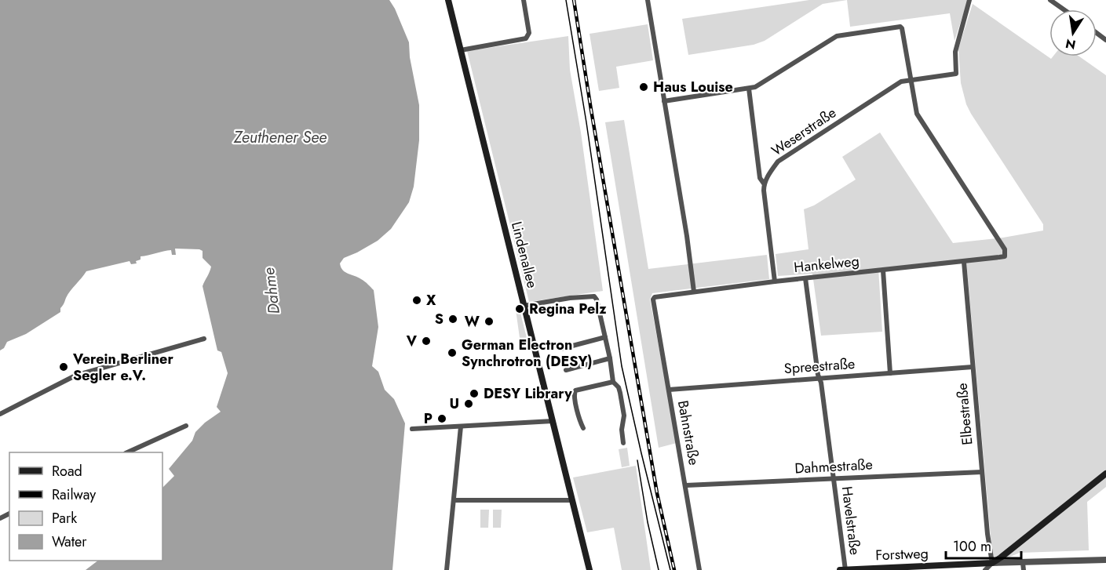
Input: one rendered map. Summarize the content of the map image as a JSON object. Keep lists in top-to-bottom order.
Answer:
{
  "streets": {
    "main road": ["Lindenallee", "Forstweg"],
    "street": [
      "Weserstraße",
      "Hankelweg",
      "Spreestraße",
      "Elbestraße",
      "Bahnstraße",
      "Dahmestraße",
      "Havelstraße"
    ]
  },
  "crossings": [
    ["Weserstraße", "Hankelweg"],
    ["Hankelweg", "Elbestraße"],
    ["Hankelweg", "Bahnstraße"],
    ["Hankelweg", "Havelstraße"],
    ["Spreestraße", "Elbestraße"],
    ["Spreestraße", "Bahnstraße"],
    ["Spreestraße", "Havelstraße"],
    ["Elbestraße", "Dahmestraße"],
    ["Elbestraße", "Forstweg"],
    ["Bahnstraße", "Dahmestraße"],
    ["Dahmestraße", "Havelstraße"],
    ["Havelstraße", "Forstweg"]
  ],
  "water": ["Zeuthener See", "Dahme"],
  "places": [
    "Haus Louise",
    "X",
    "Regina Pelz",
    "S",
    "W",
    "V",
    "German Electron Synchrotron (DESY)",
    "Verein Berliner Segler e.V.",
    "DESY Library",
    "U",
    "P"
  ],
  "legend": [
    "Road",
    "Railway",
    "Park",
    "Water"
  ],
  "scale_bar": "100 m",
  "north": "bottom"
}
